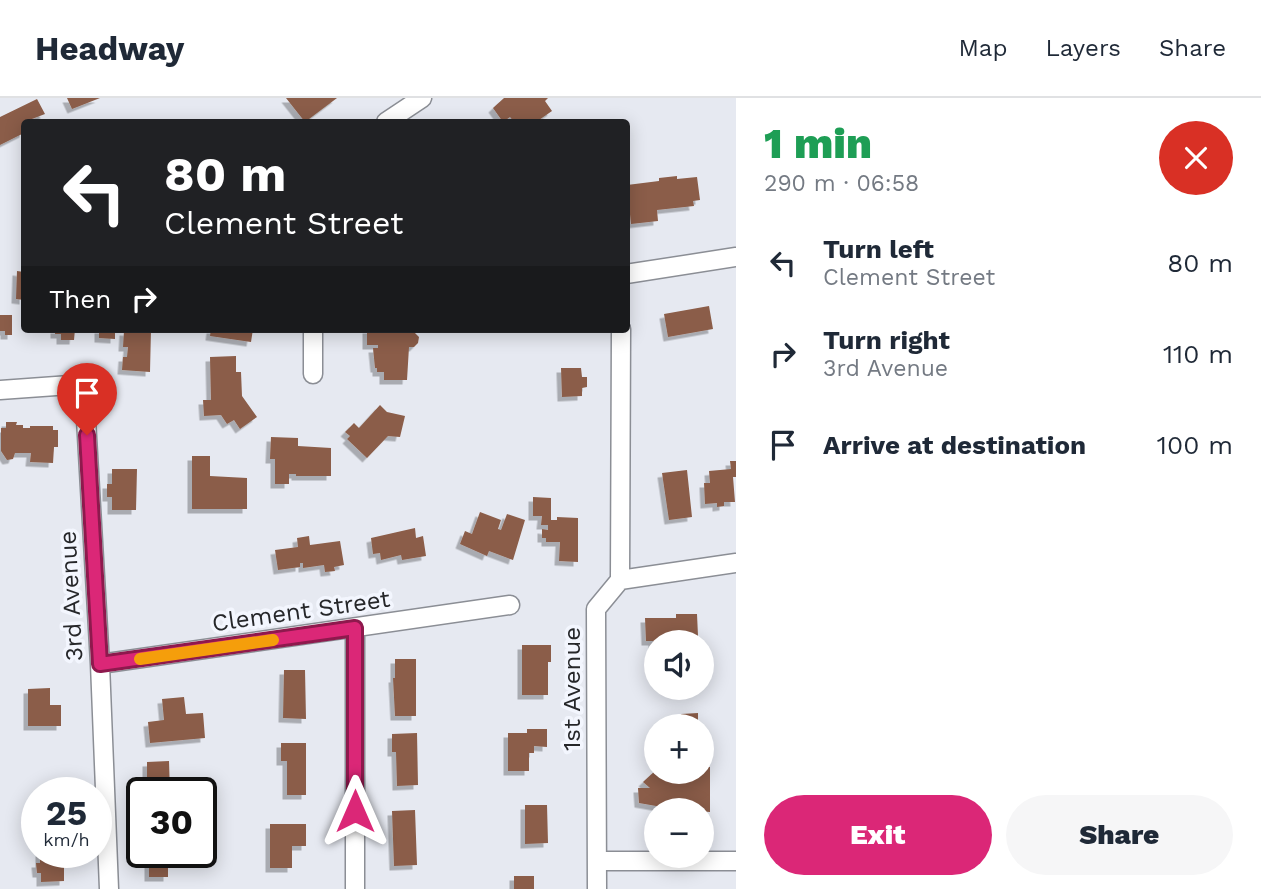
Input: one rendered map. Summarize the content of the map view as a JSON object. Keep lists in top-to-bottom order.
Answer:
{
  "streets": {
    "street": ["3rd Avenue", "Clement Street", "1st Avenue"]
  },
  "crossings": [
    ["3rd Avenue", "Clement Street"]
  ],
  "page": {
    "header": "Headway",
    "nav": ["Map", "Layers", "Share"],
    "heading": ["1 min", "290 m · 06:58"],
    "turn": ["80 m", "Clement Street"],
    "list": [
      {
        "name": "Turn left",
        "note": "Clement Street",
        "value": "80 m"
      },
      {
        "name": "Turn right",
        "note": "3rd Avenue",
        "value": "110 m"
      },
      {
        "name": "Arrive at destination",
        "value": "100 m"
      }
    ],
    "then": "Then",
    "map_buttons": ["+", "−"],
    "speed": "25 km/h",
    "limit": "30",
    "buttons": ["Exit", "Share"]
  }
}
